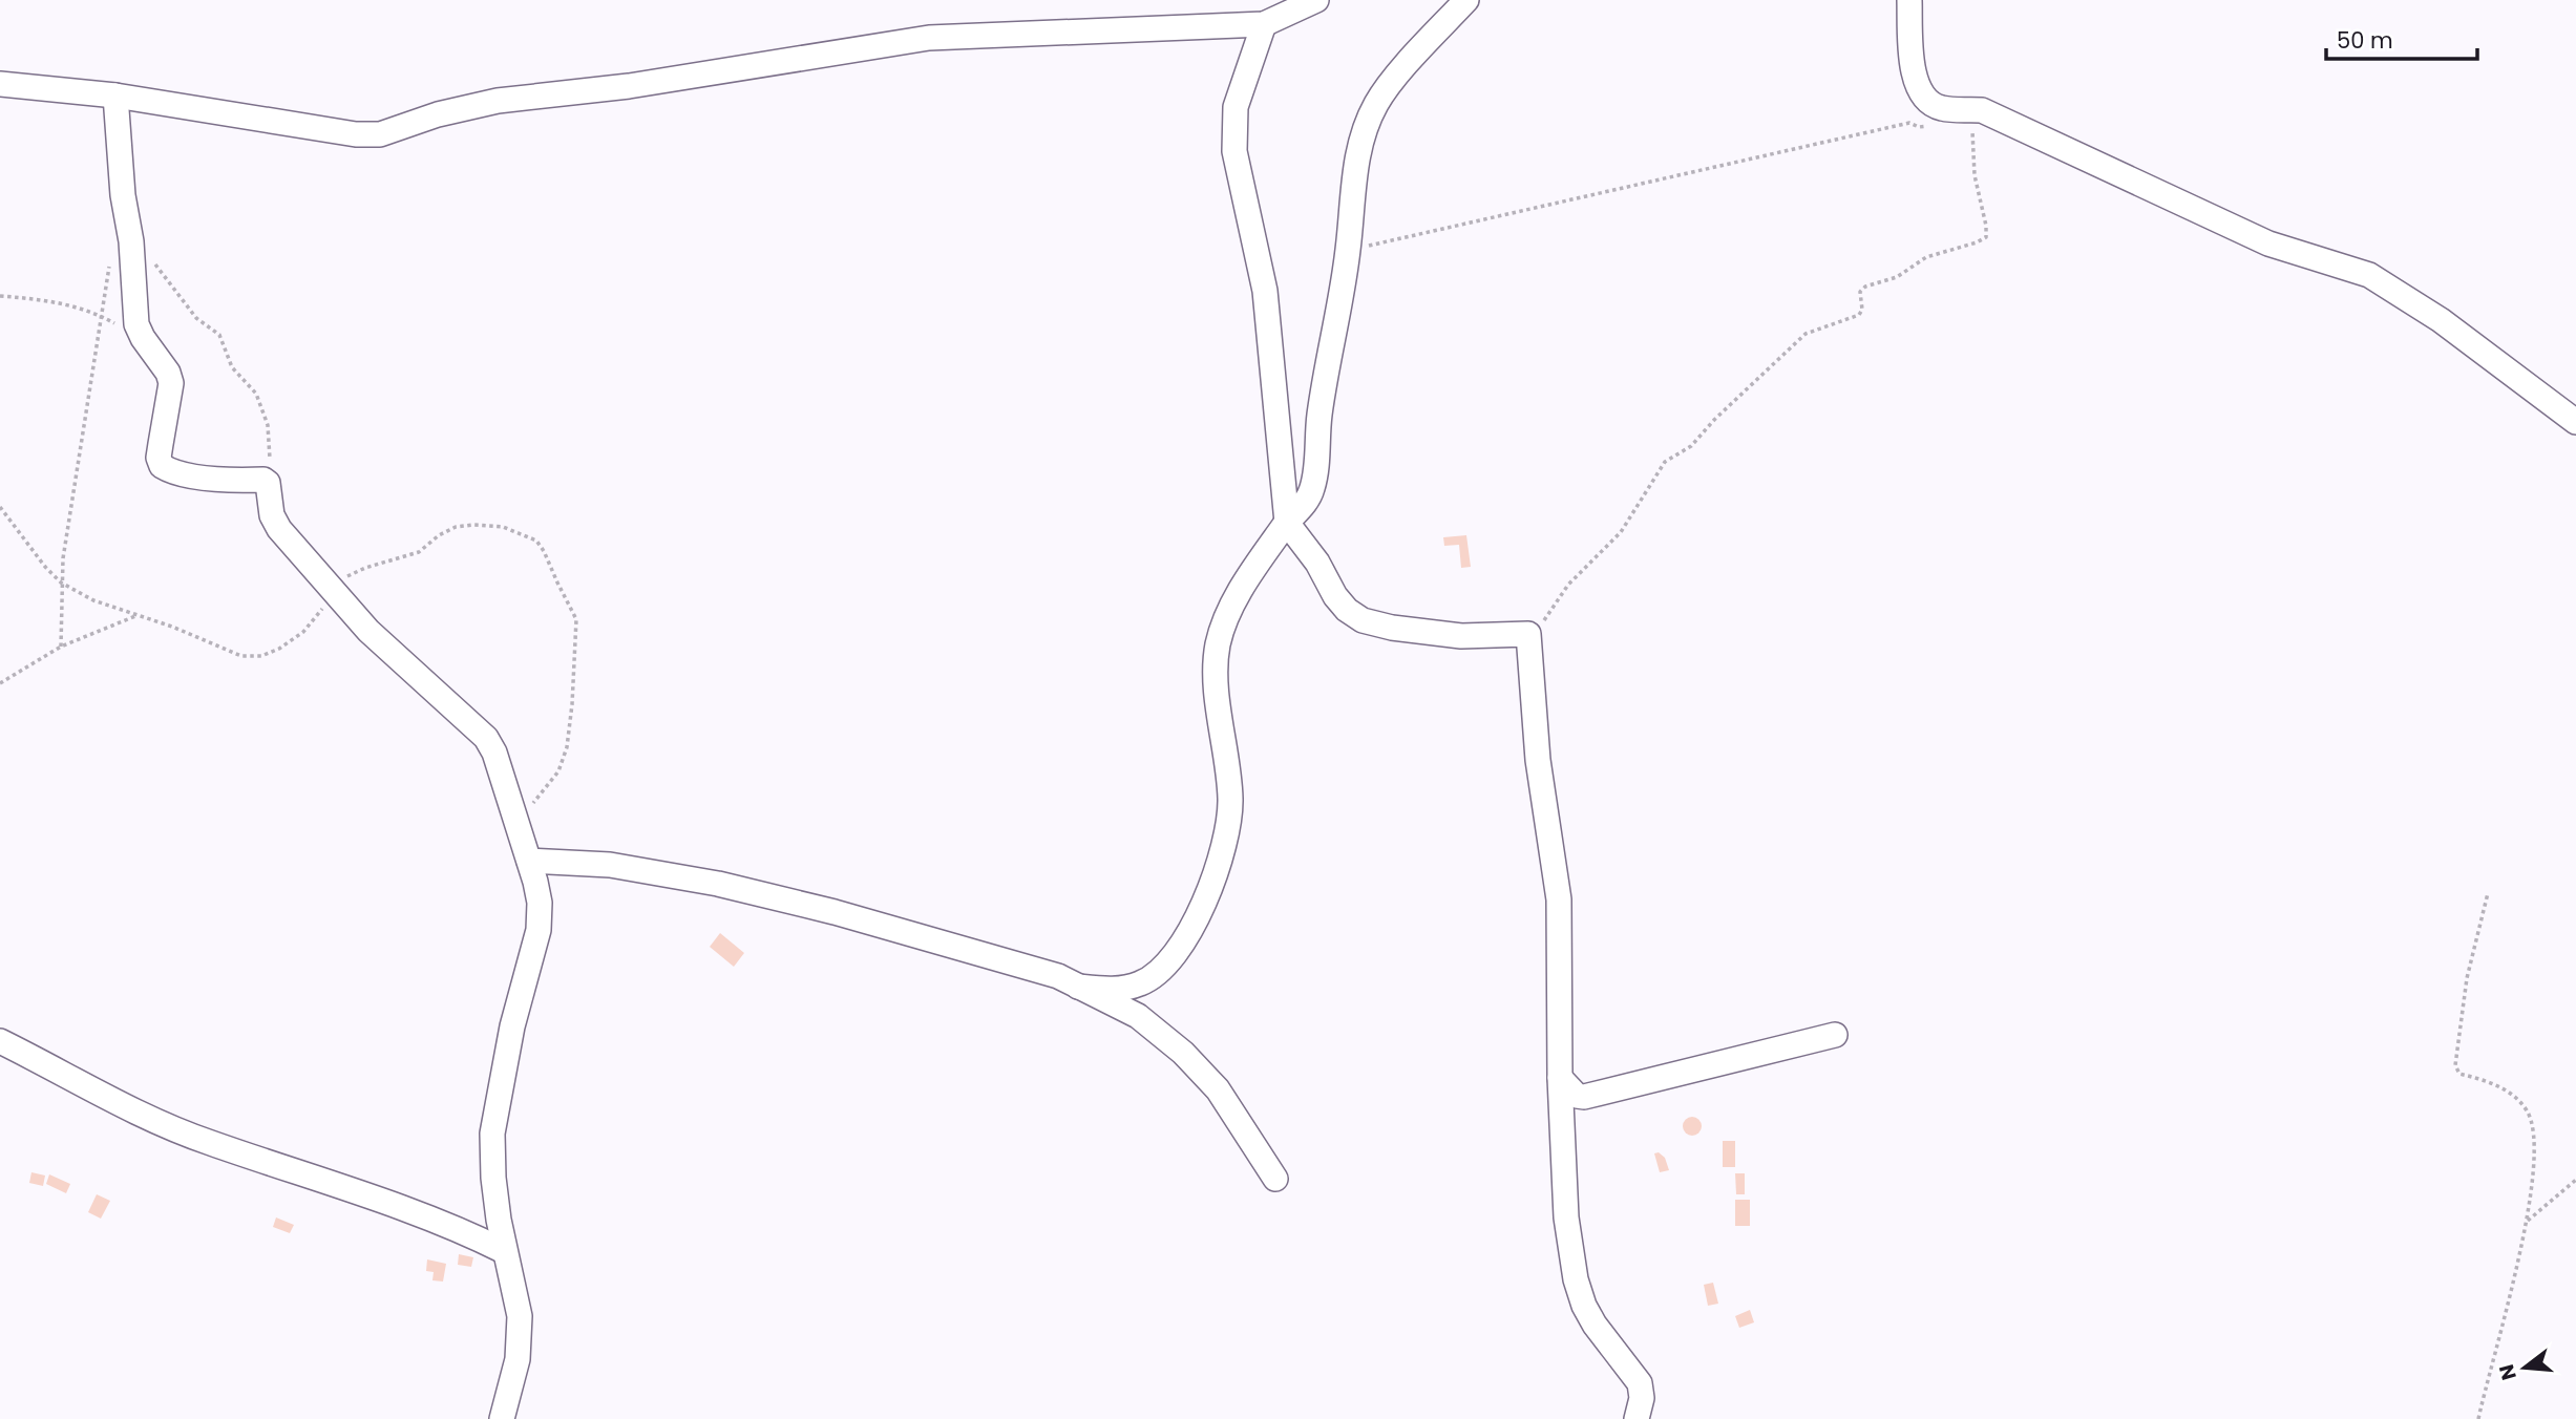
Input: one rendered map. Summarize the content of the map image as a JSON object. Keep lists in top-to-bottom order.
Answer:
{
  "scale_bar": "50 m",
  "north": "left"
}
